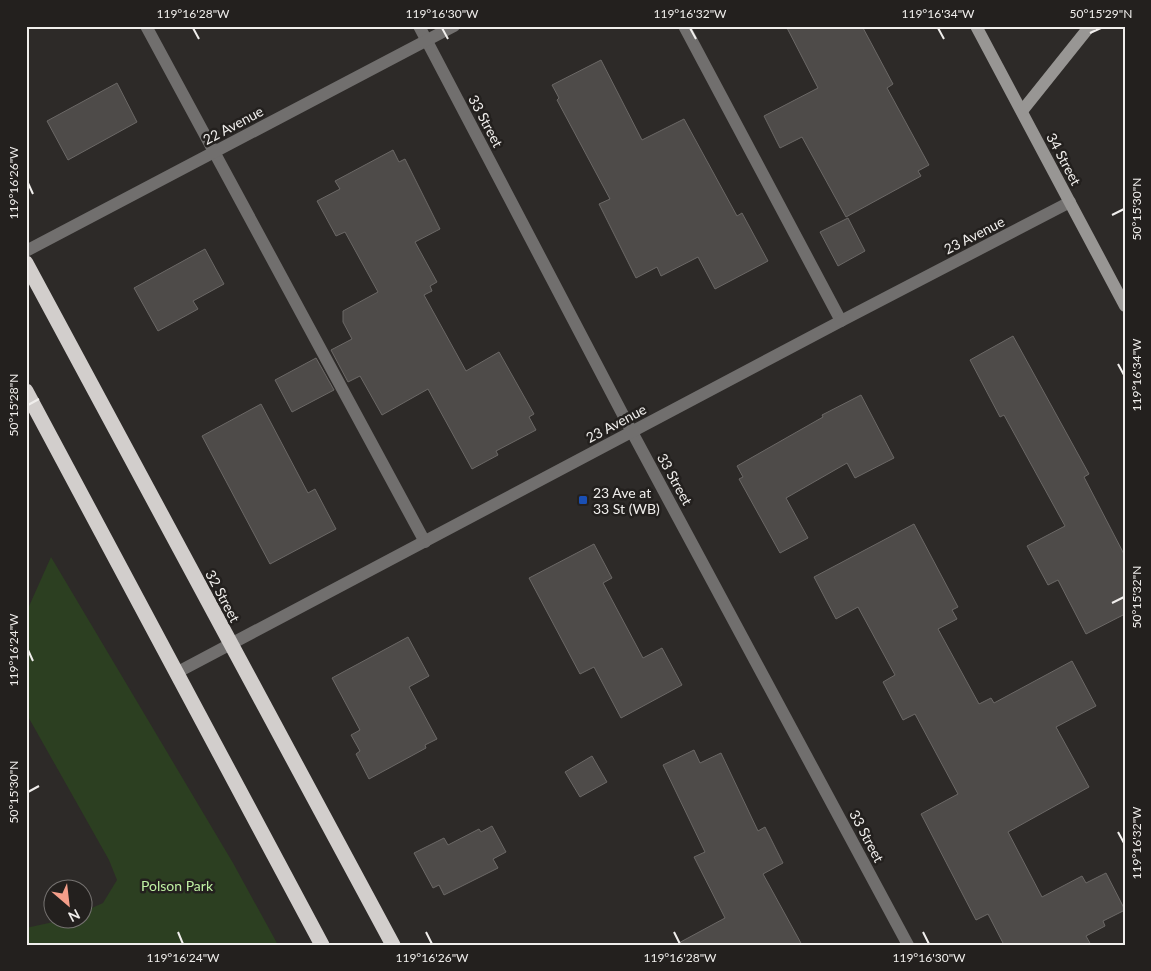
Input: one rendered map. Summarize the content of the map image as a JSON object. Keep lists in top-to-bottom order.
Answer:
{
  "streets": {
    "highway": ["32 Street"],
    "street": [
      "33 Street",
      "22 Avenue",
      "34 Street",
      "23 Avenue"
    ]
  },
  "crossings": [
    ["33 Street", "22 Avenue"],
    ["33 Street", "23 Avenue"],
    ["34 Street", "23 Avenue"],
    ["23 Avenue", "32 Street"]
  ],
  "parks": ["Polson Park"],
  "places": {
    "transit": ["23 Ave at 33 St (WB)"]
  },
  "north": "bottom right",
  "coordinates": [
    "119°16'28\"W",
    "119°16'30\"W",
    "119°16'32\"W",
    "119°16'34\"W",
    "50°15'29\"N",
    "119°16'26\"W",
    "50°15'30\"N",
    "50°15'28\"N",
    "50°15'32\"N",
    "119°16'24\"W"
  ]
}
